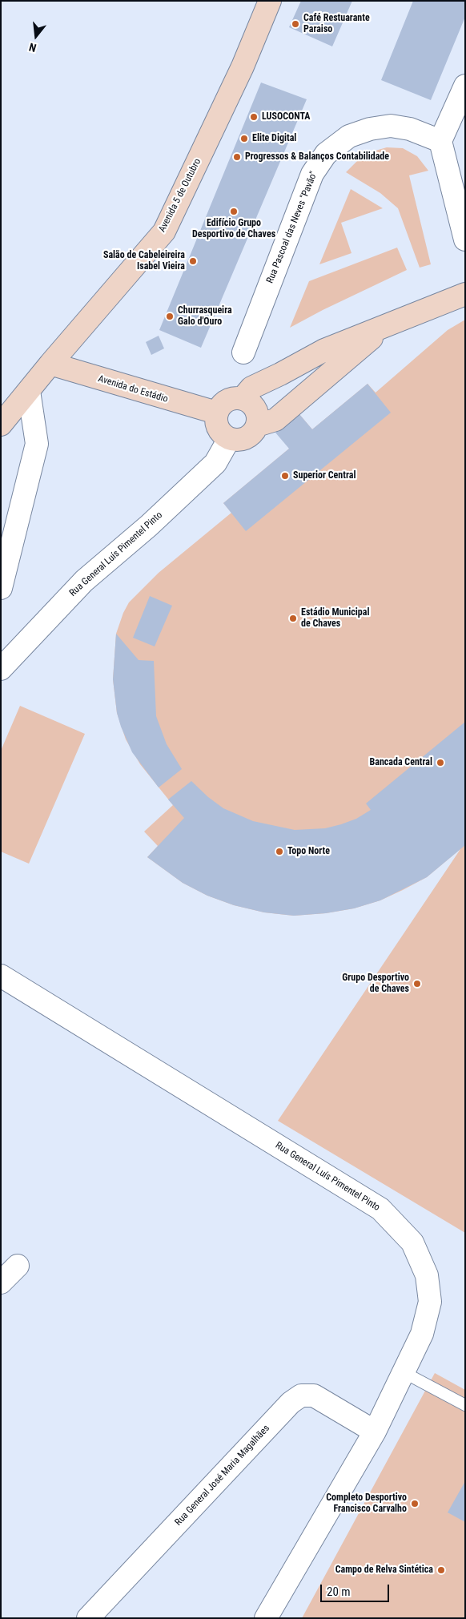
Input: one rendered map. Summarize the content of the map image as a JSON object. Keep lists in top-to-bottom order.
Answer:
{
  "streets": {
    "street": [
      "Avenida 5 de Outubro",
      "Rua Pascoal das Neves \"Pavão\"",
      "Avenida do Estádio",
      "Rua General Luís Pimentel Pinto",
      "Rua General José Maria Magalhães"
    ]
  },
  "crossings": [
    ["Avenida 5 de Outubro", "Avenida do Estádio"],
    ["Avenida do Estádio", "Rua General Luís Pimentel Pinto"],
    ["Rua General Luís Pimentel Pinto", "Rua General José Maria Magalhães"]
  ],
  "places": [
    "Café Restuarante Paraiso",
    "LUSOCONTA",
    "Elite Digital",
    "Progressos & Balanços Contabilidade",
    "Edifício Grupo Desportivo de Chaves",
    "Salão de Cabeleireira Isabel Vieira",
    "Churrasqueira Galo d'Ouro",
    "Superior Central",
    "Estádio Municipal de Chaves",
    "Bancada Central",
    "Topo Norte",
    "Grupo Desportivo de Chaves",
    "Completo Desportivo Francisco Carvalho",
    "Campo de Relva Sintética"
  ],
  "scale_bar": "20 m",
  "north": "bottom"
}
